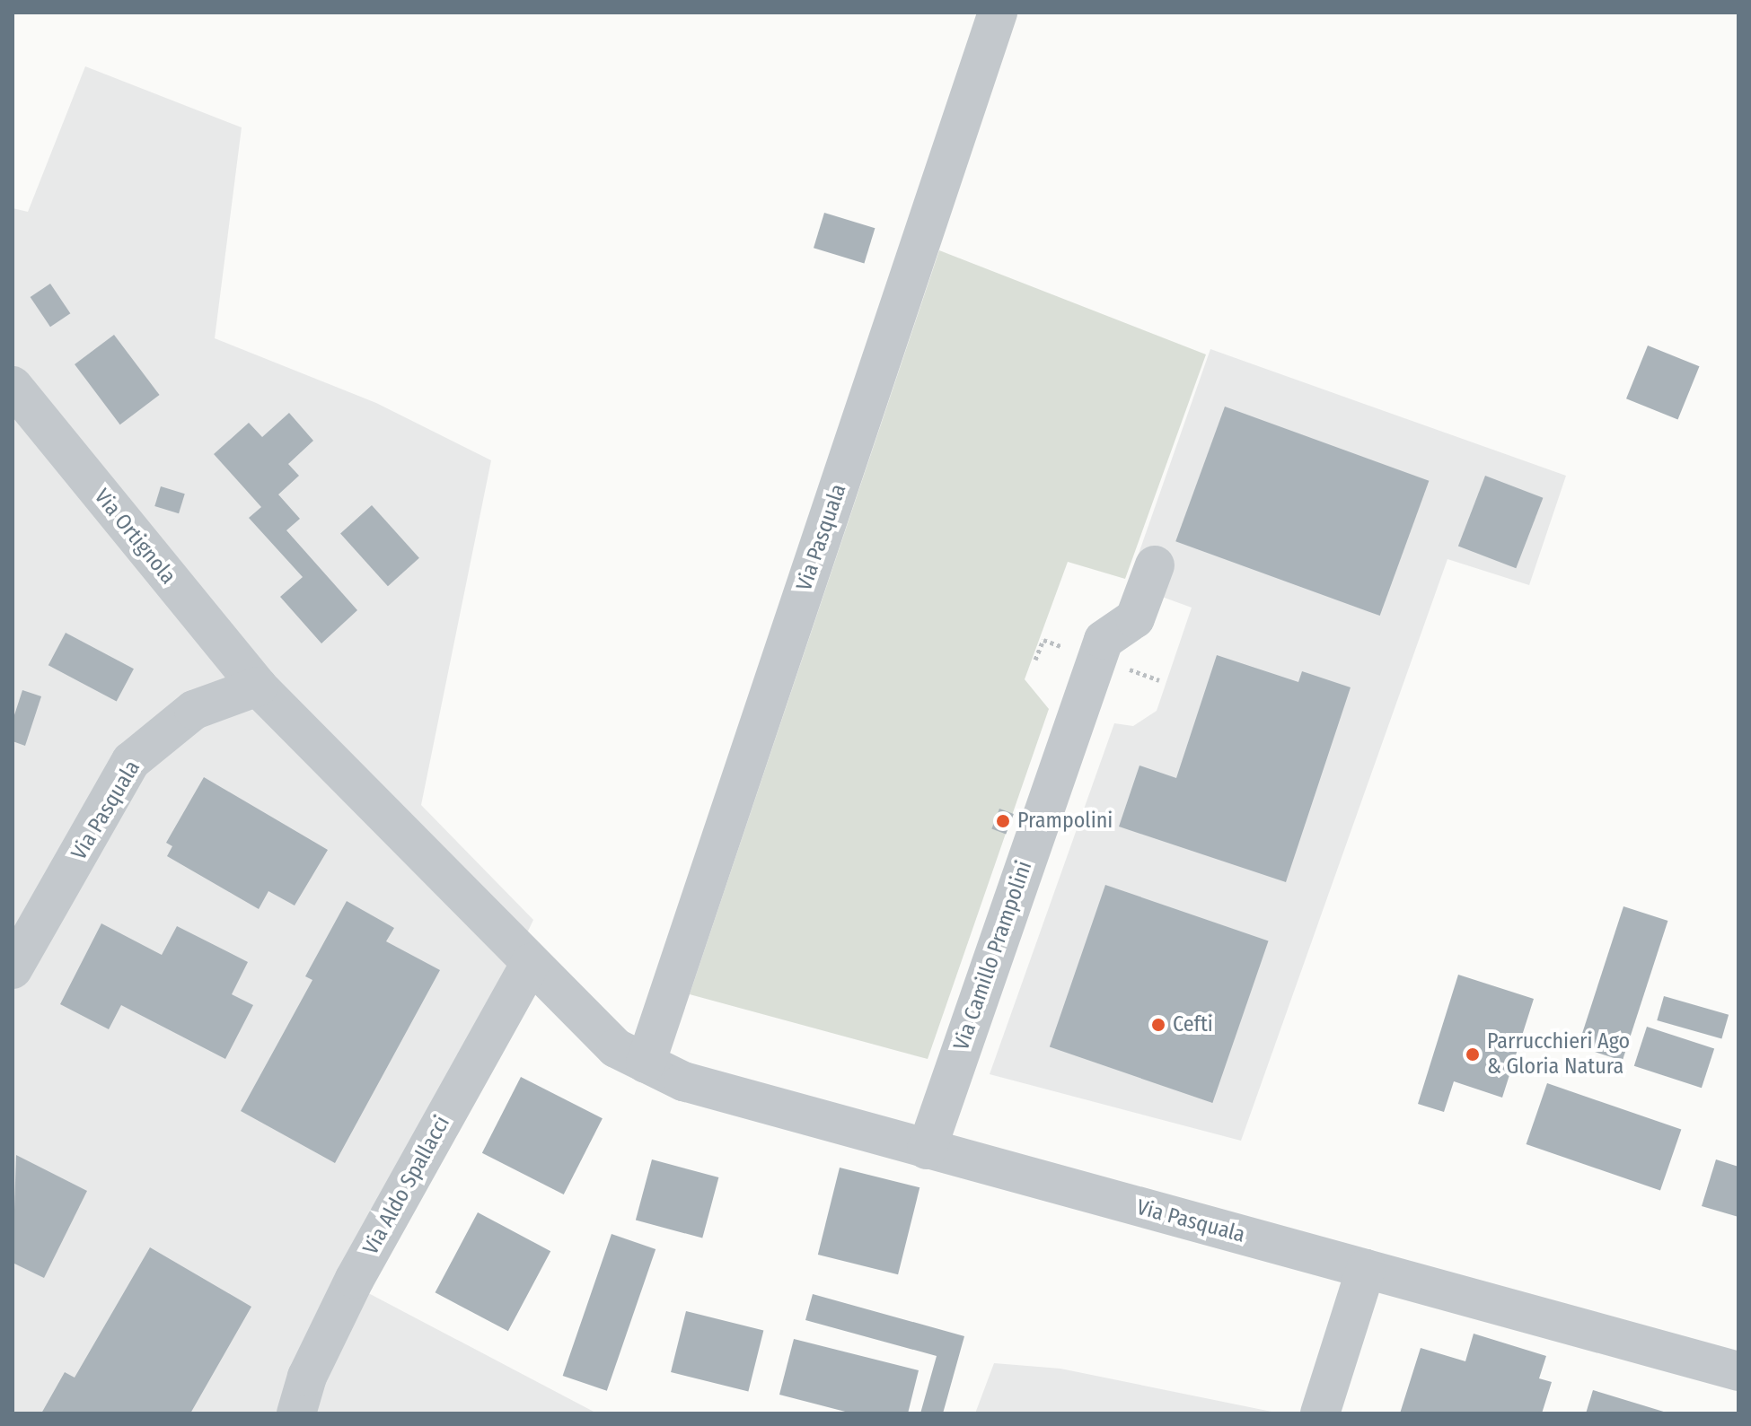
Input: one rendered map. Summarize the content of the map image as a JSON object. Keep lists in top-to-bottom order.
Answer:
{
  "streets": {
    "street": [
      "Via Ortignola",
      "Via Pasquala",
      "Via Camillo Prampolini",
      "Via Aldo Spallacci"
    ]
  },
  "crossings": [
    ["Via Ortignola", "Via Pasquala"],
    ["Via Pasquala", "Via Camillo Prampolini"],
    ["Via Pasquala", "Via Aldo Spallacci"]
  ],
  "places": ["Prampolini", "Cefti", "Parrucchieri Ago & Gloria Natura"]
}
